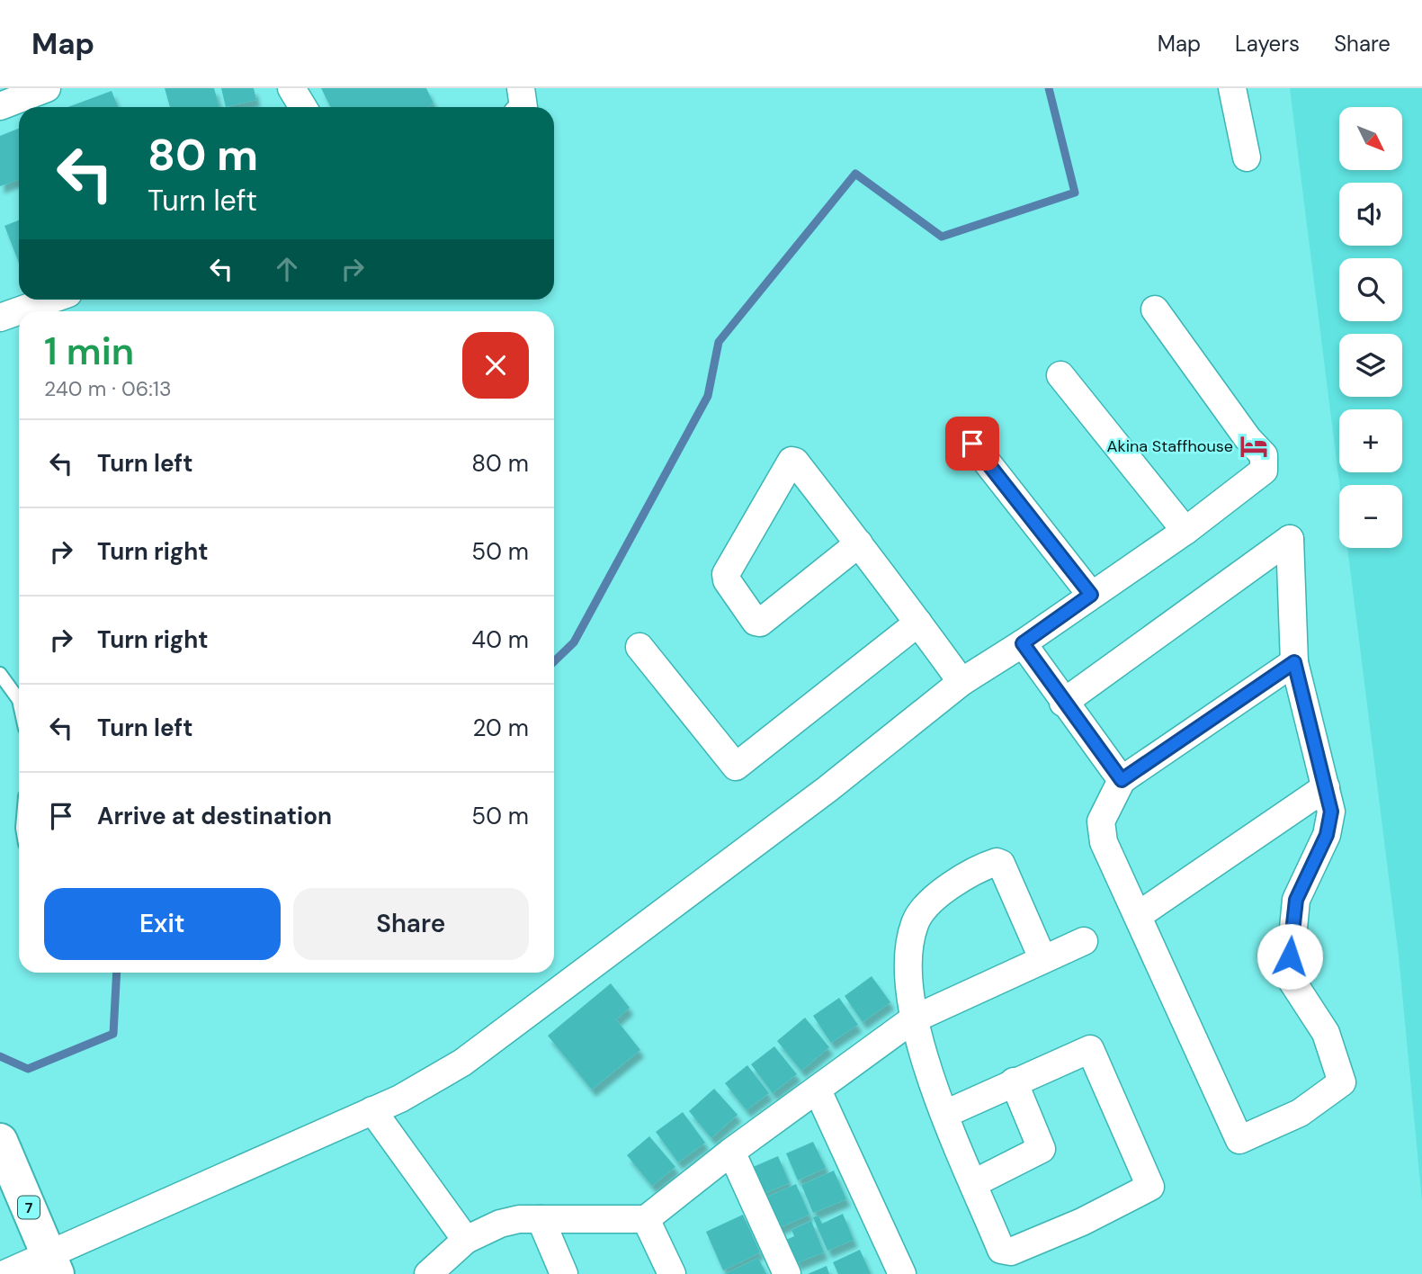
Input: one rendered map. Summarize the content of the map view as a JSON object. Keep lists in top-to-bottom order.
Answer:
{
  "streets": {
    "main road": ["7"]
  },
  "places": {
    "hotel": ["Akina Staffhouse"]
  },
  "north": "bottom right",
  "page": {
    "header": "Map",
    "nav": ["Map", "Layers", "Share"],
    "map_buttons": ["+", "−"],
    "turn": ["80 m", "Turn left"],
    "heading": ["1 min", "240 m · 06:13"],
    "list": [
      {
        "name": "Turn left",
        "value": "80 m"
      },
      {
        "name": "Turn right",
        "value": "50 m"
      },
      {
        "name": "Turn right",
        "value": "40 m"
      },
      {
        "name": "Turn left",
        "value": "20 m"
      },
      {
        "name": "Arrive at destination",
        "value": "50 m"
      }
    ],
    "buttons": ["Exit", "Share"]
  }
}
